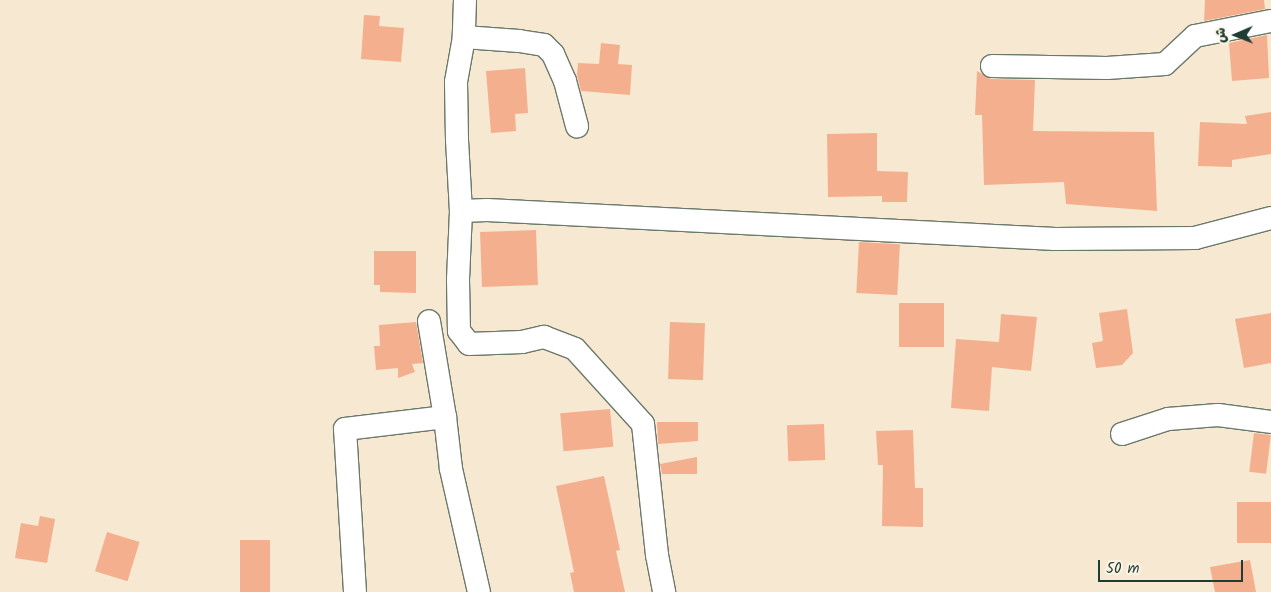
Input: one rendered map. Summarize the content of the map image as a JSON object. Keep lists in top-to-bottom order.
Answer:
{
  "scale_bar": "50 m",
  "north": "left"
}
